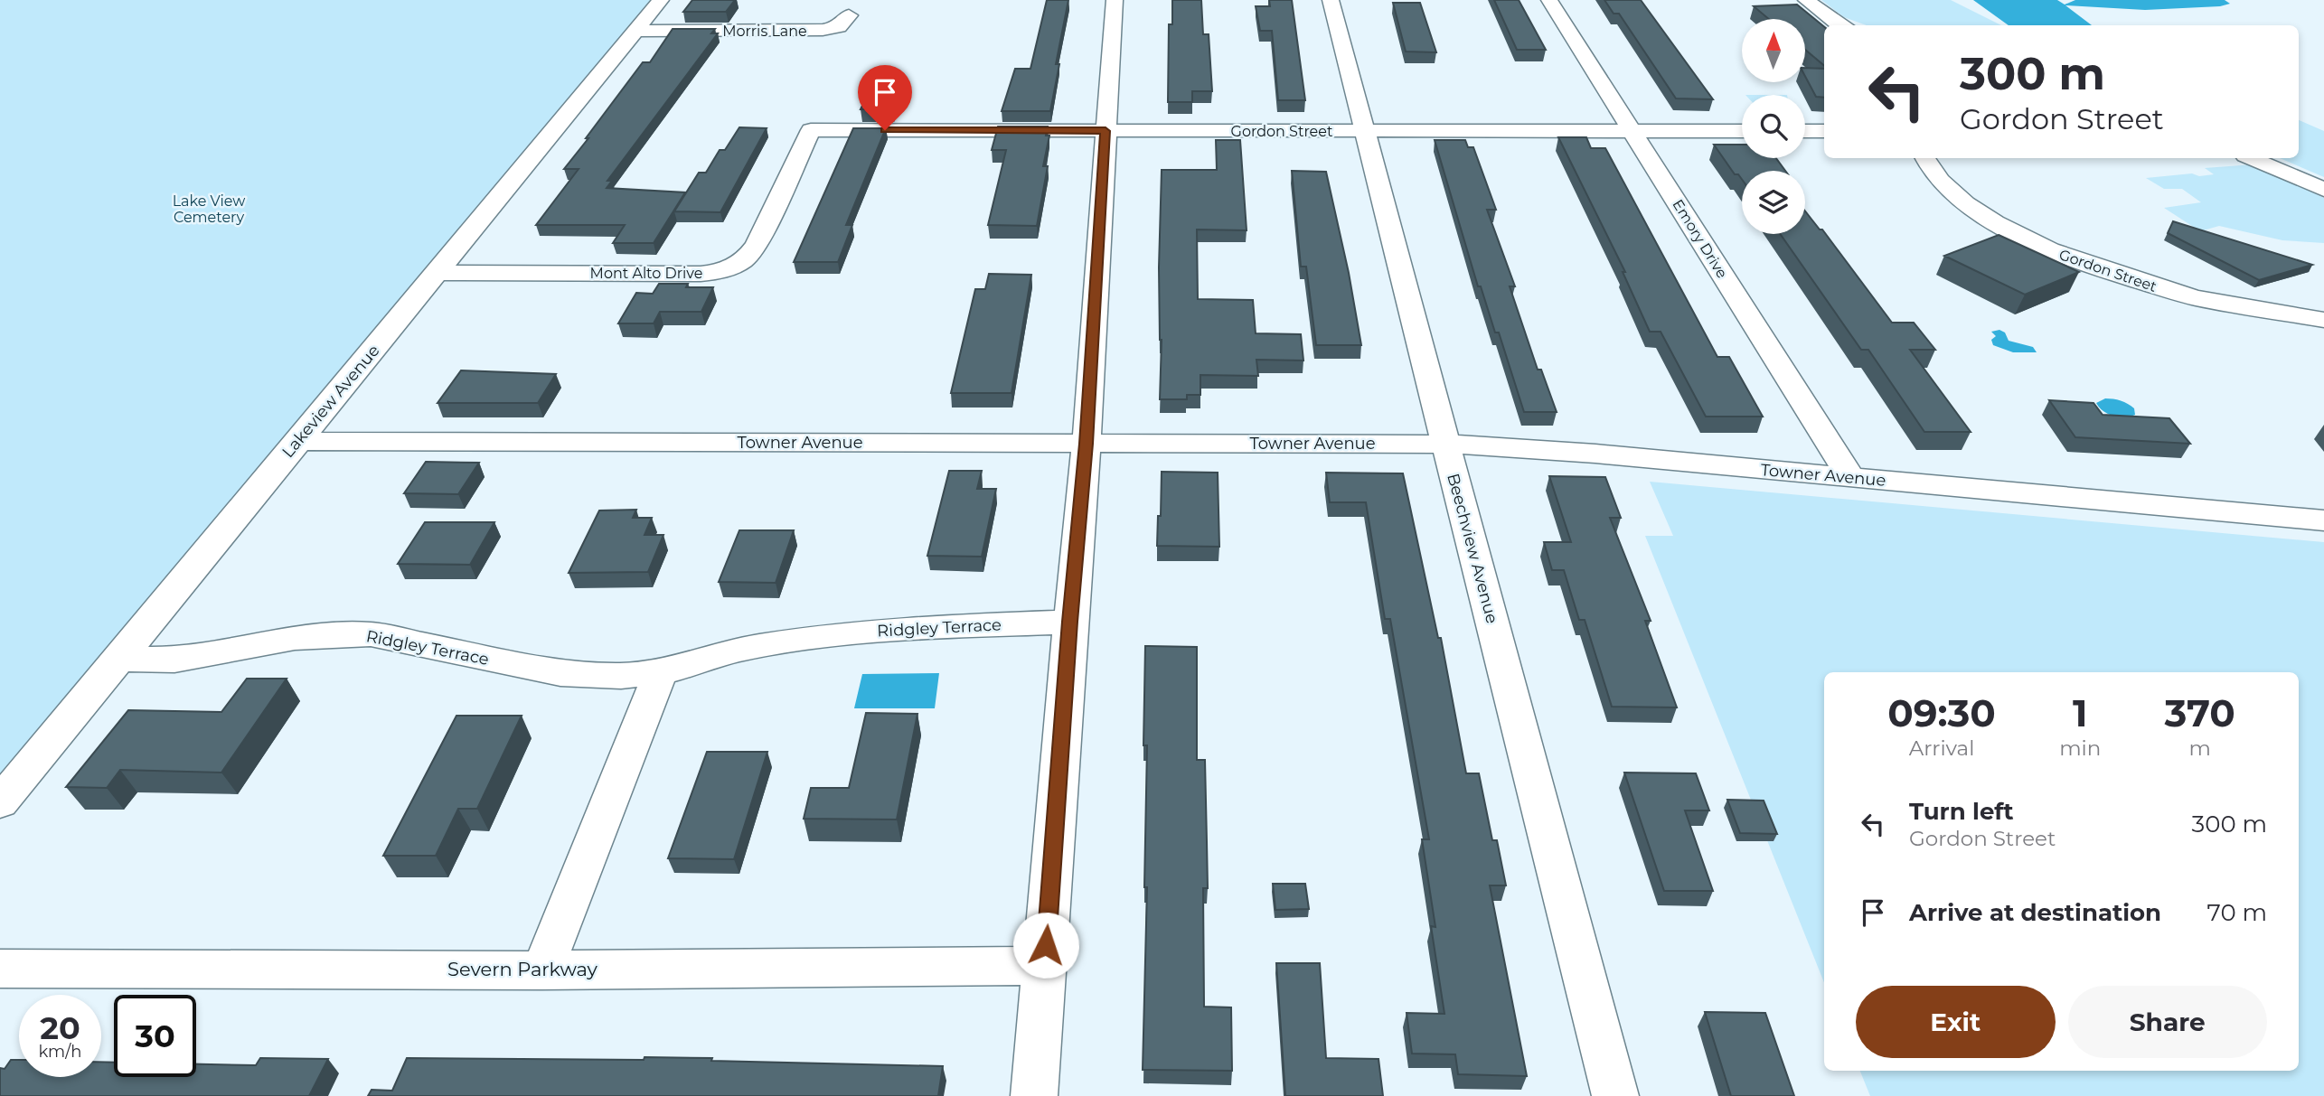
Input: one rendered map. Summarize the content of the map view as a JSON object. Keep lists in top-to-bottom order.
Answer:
{
  "streets": {
    "street": [
      "Morris Lane",
      "Gordon Street",
      "Emory Drive",
      "Mont Alto Drive",
      "Lakeview Avenue",
      "Towner Avenue",
      "Beechview Avenue",
      "Ridgley Terrace",
      "Severn Parkway"
    ]
  },
  "crossings": [
    ["Morris Lane", "Lakeview Avenue"],
    ["Gordon Street", "Emory Drive"],
    ["Gordon Street", "Mont Alto Drive"],
    ["Gordon Street", "Beechview Avenue"],
    ["Emory Drive", "Towner Avenue"],
    ["Mont Alto Drive", "Lakeview Avenue"],
    ["Lakeview Avenue", "Towner Avenue"],
    ["Lakeview Avenue", "Ridgley Terrace"],
    ["Towner Avenue", "Beechview Avenue"]
  ],
  "parks": ["Lake View Cemetery"],
  "north": "top",
  "page": {
    "turn": ["300 m", "Gordon Street"],
    "eta": [
      "09:30",
      "Arrival",
      "1",
      "min",
      "370",
      "m"
    ],
    "list": [
      {
        "name": "Turn left",
        "note": "Gordon Street",
        "value": "300 m"
      },
      {
        "name": "Arrive at destination",
        "value": "70 m"
      }
    ],
    "buttons": ["Exit", "Share"],
    "speed": "20 km/h",
    "limit": "30"
  }
}
